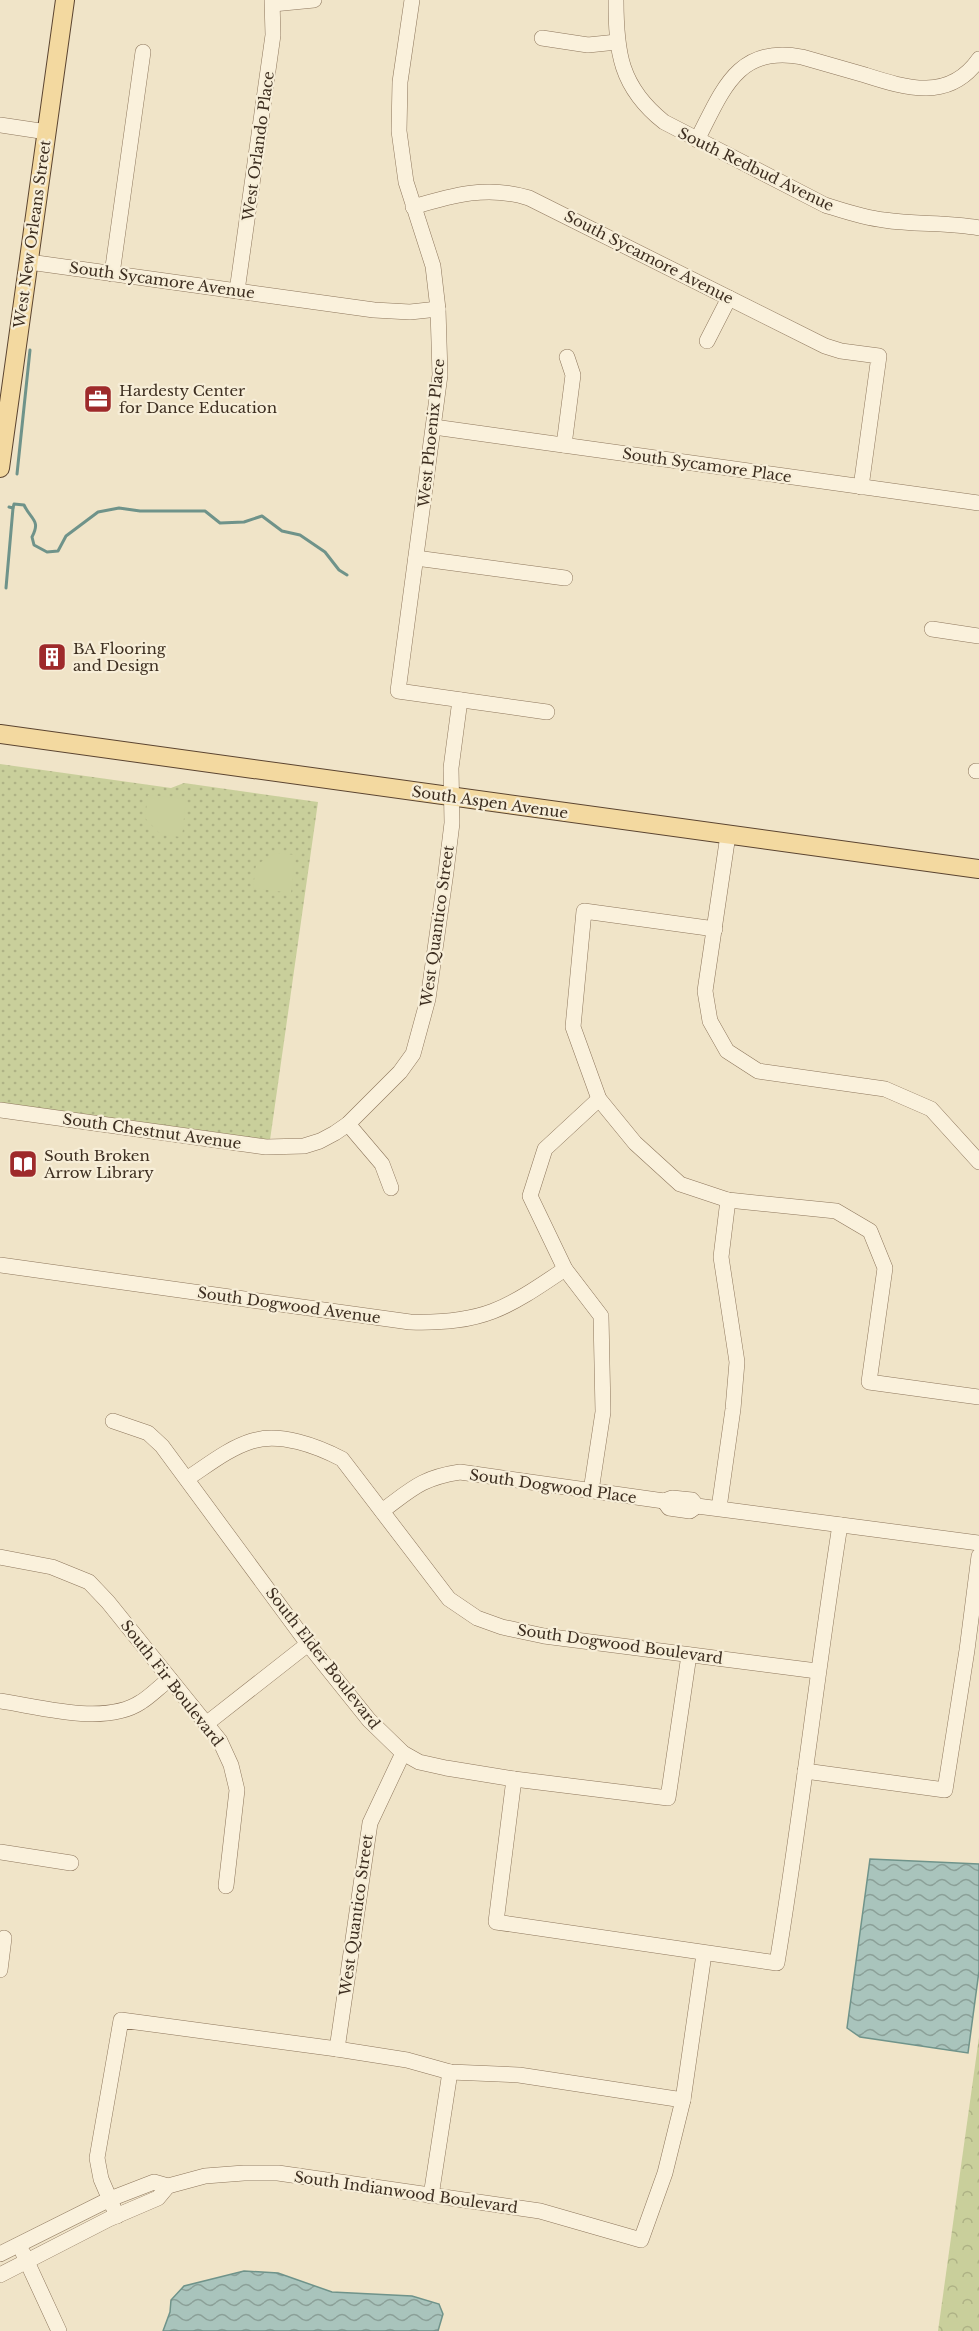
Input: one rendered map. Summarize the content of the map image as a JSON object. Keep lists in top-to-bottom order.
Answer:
{
  "streets": {
    "main road": ["West New Orleans Street", "South Aspen Avenue"],
    "street": [
      "West Orlando Place",
      "South Redbud Avenue",
      "South Sycamore Avenue",
      "West Phoenix Place",
      "South Sycamore Place",
      "West Quantico Street",
      "South Chestnut Avenue",
      "South Dogwood Avenue",
      "South Dogwood Place",
      "South Dogwood Boulevard",
      "South Elder Boulevard",
      "South Fir Boulevard",
      "South Indianwood Boulevard"
    ]
  },
  "crossings": [
    ["West Orlando Place", "South Sycamore Avenue"],
    ["West New Orleans Street", "South Sycamore Avenue"],
    ["South Sycamore Avenue", "West Phoenix Place"],
    ["South Sycamore Avenue", "South Sycamore Place"],
    ["West Phoenix Place", "South Sycamore Place"],
    ["West Phoenix Place", "West Quantico Street"],
    ["South Aspen Avenue", "West Quantico Street"],
    ["West Quantico Street", "South Chestnut Avenue"],
    ["West Quantico Street", "South Elder Boulevard"],
    ["South Dogwood Place", "South Dogwood Boulevard"],
    ["South Dogwood Boulevard", "South Elder Boulevard"]
  ],
  "places": {
    "office": ["Hardesty Center for Dance Education"],
    "building": ["BA Flooring and Design"],
    "library": ["South Broken Arrow Library"]
  }
}
